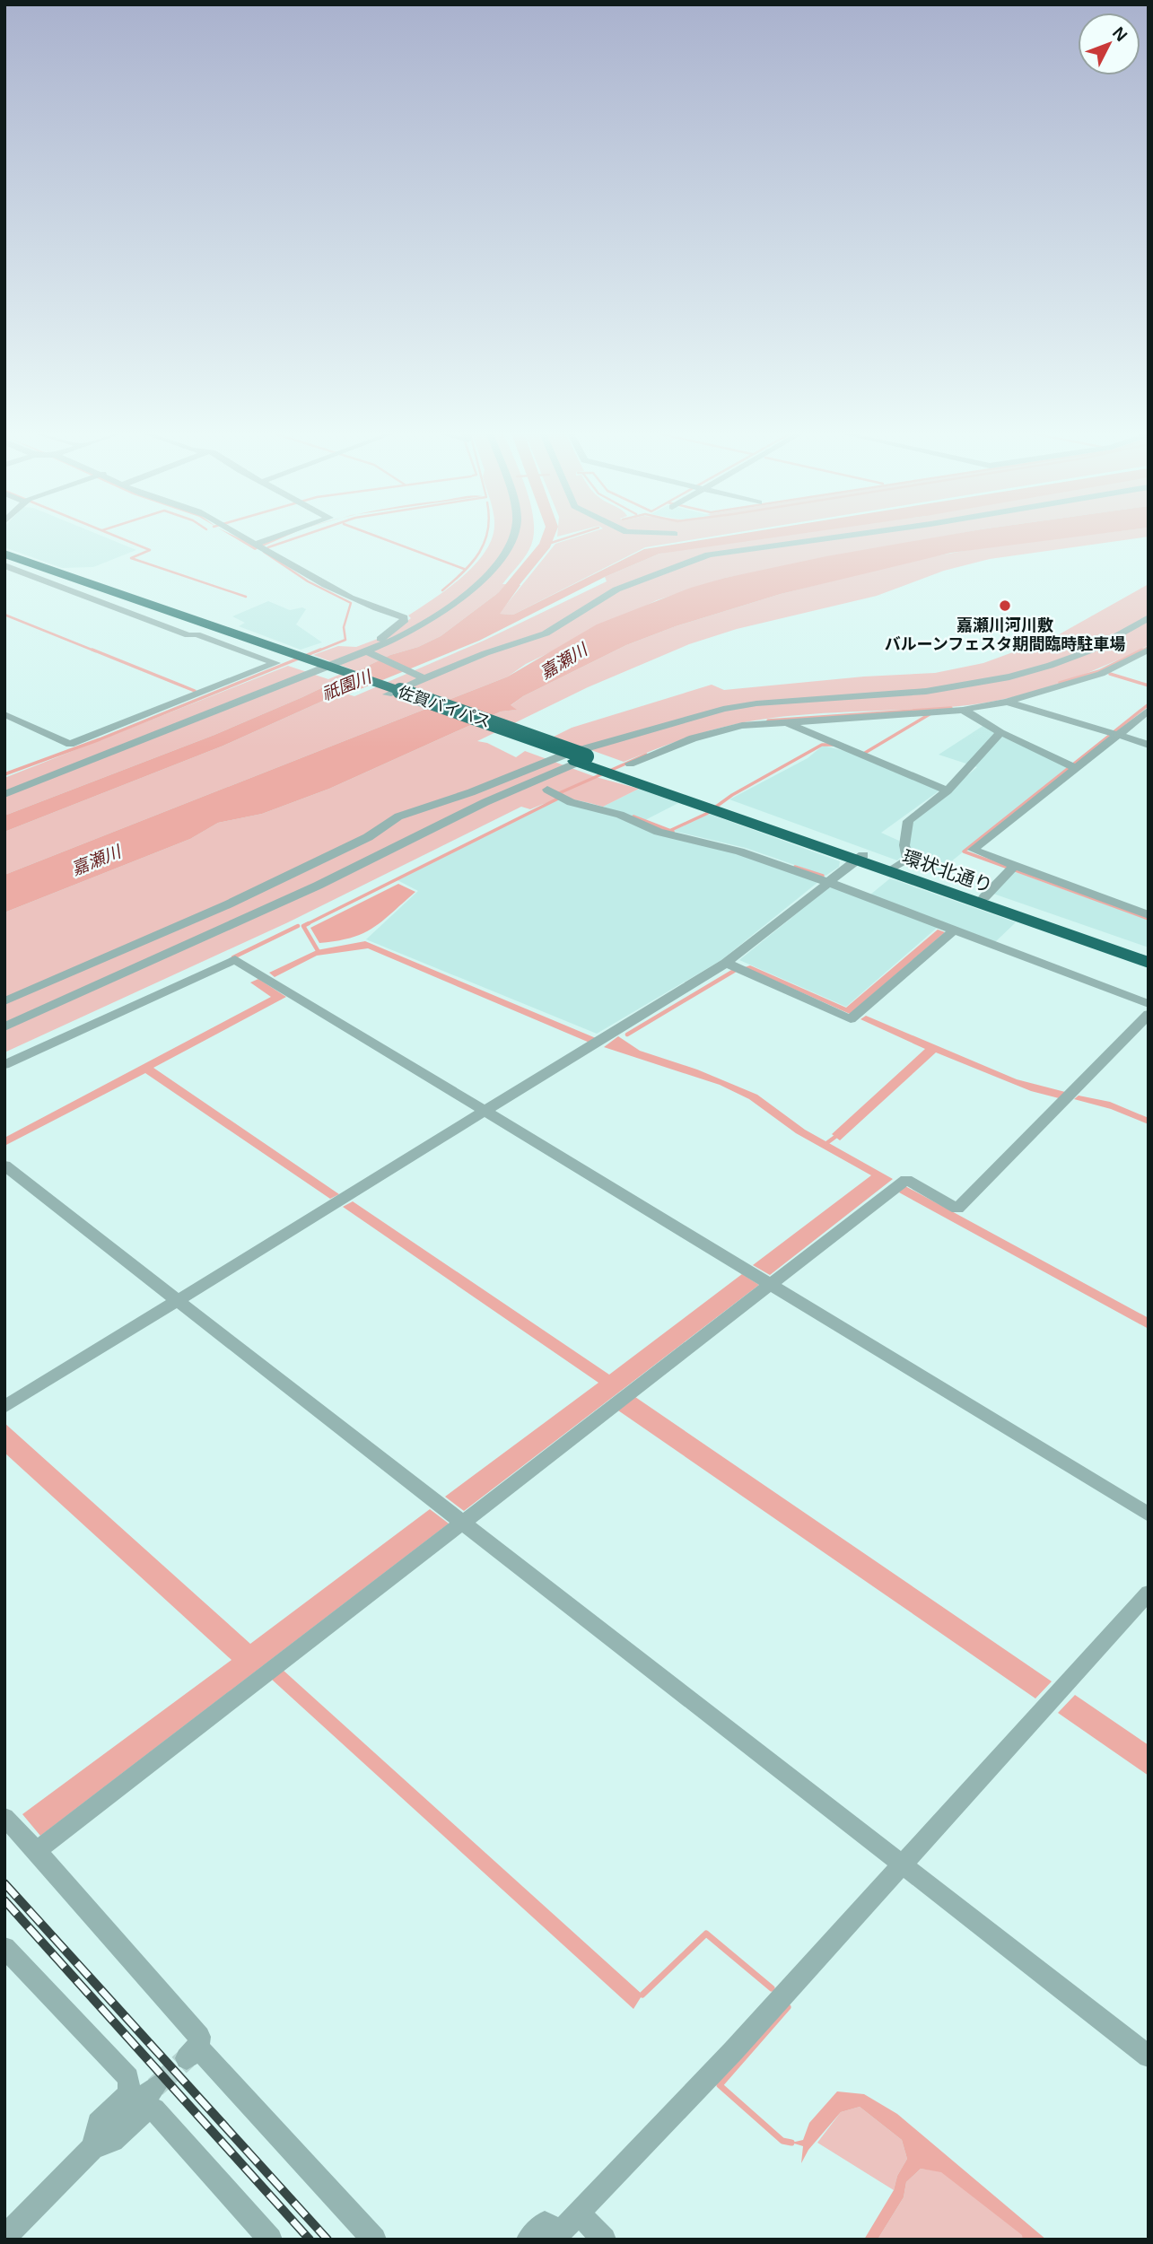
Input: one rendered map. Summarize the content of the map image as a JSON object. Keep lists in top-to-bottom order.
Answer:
{
  "streets": {
    "highway": ["佐賀バイパス", "環状北通り"]
  },
  "crossings": [
    ["佐賀バイパス", "環状北通り"]
  ],
  "water": ["嘉瀬川", "祇園川"],
  "places": ["嘉瀬川河川敷 バルーンフェスタ期間臨時駐車場"],
  "north": "top right"
}
